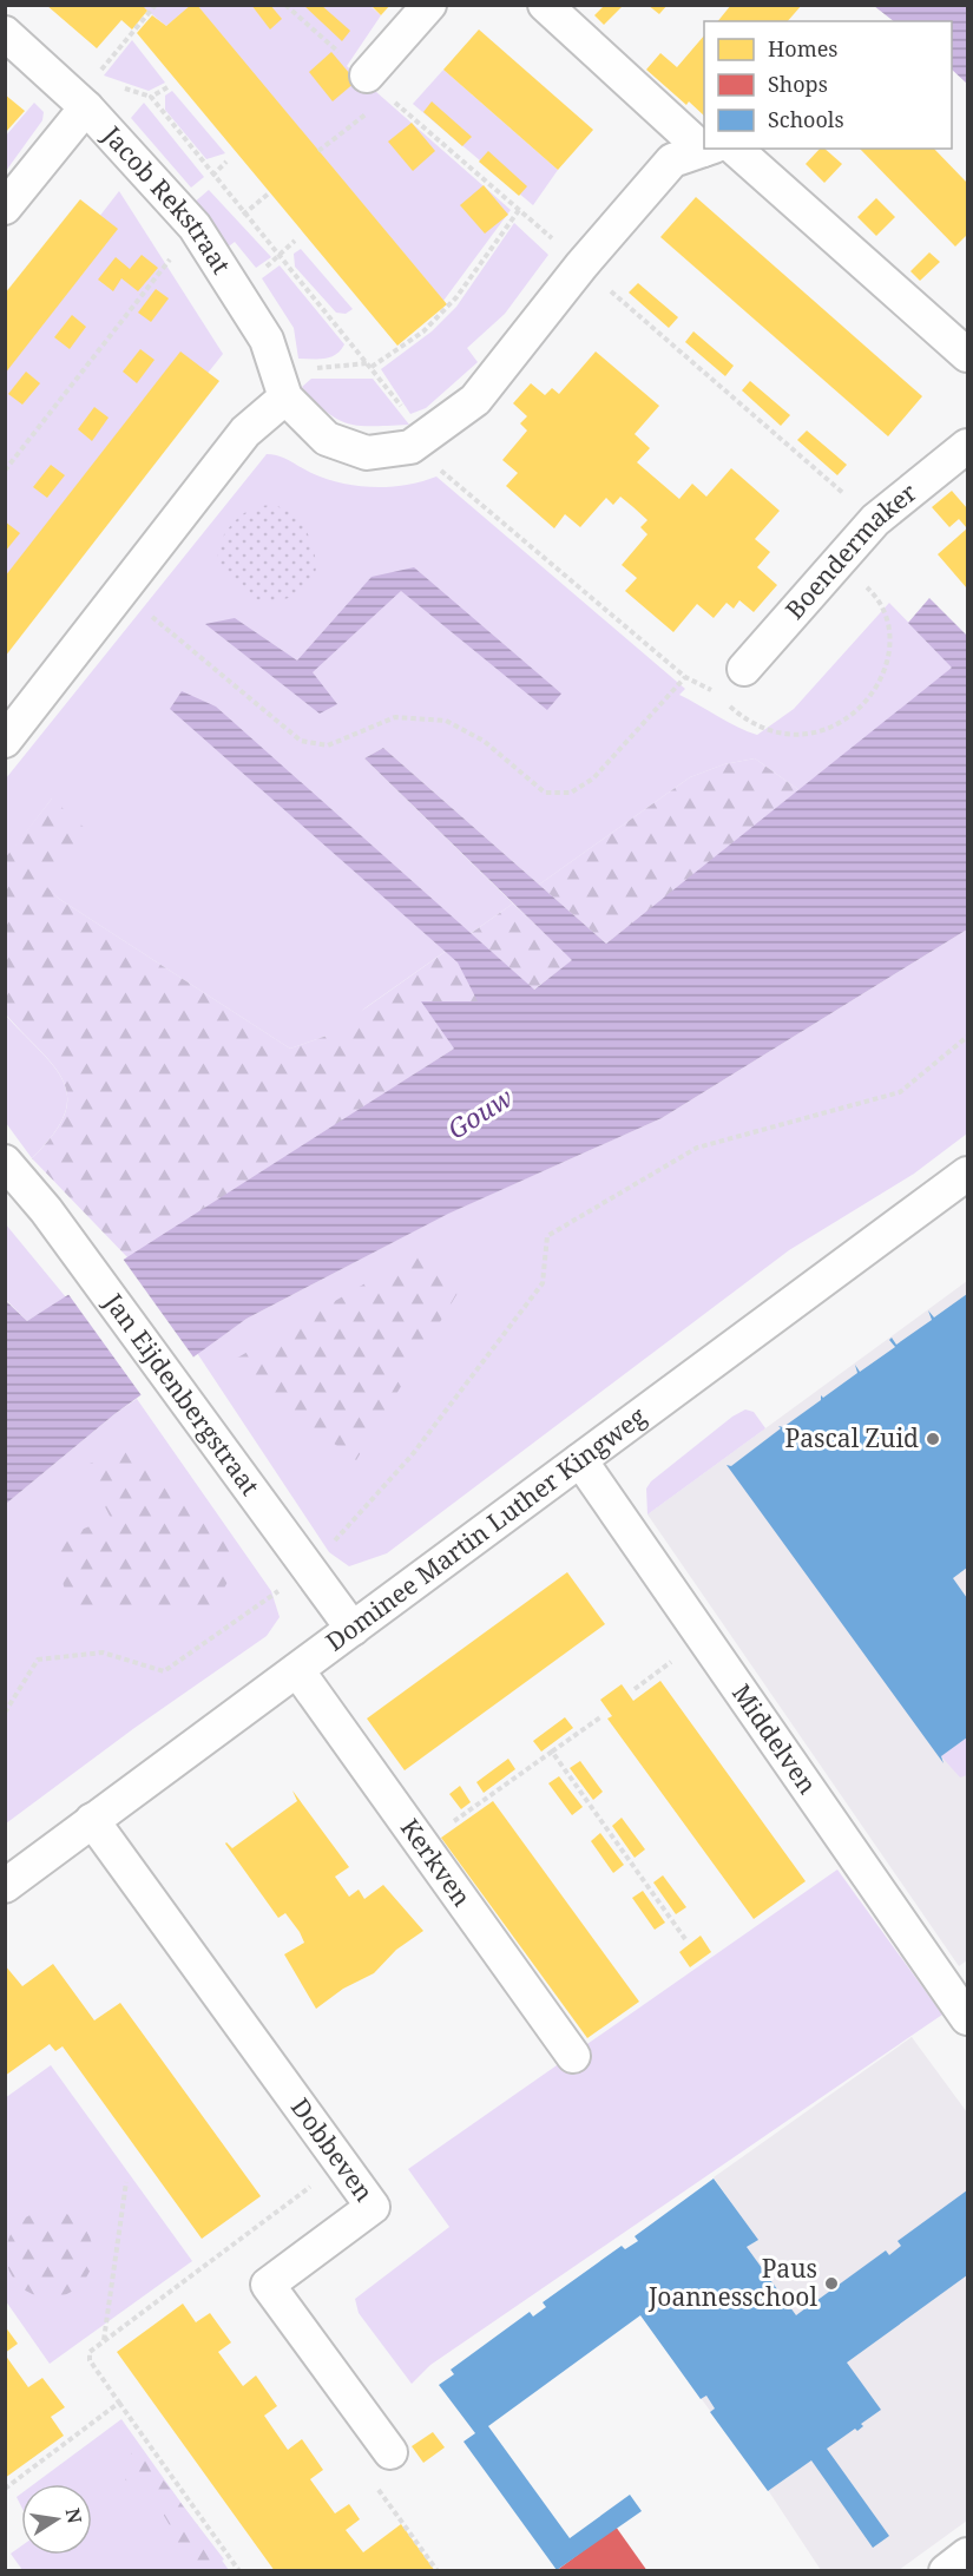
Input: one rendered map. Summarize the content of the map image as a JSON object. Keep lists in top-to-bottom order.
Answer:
{
  "streets": {
    "street": [
      "Jacob Rekstraat",
      "Boendermaker",
      "Jan Eijdenbergstraat",
      "Dominee Martin Luther Kingweg",
      "Middelven",
      "Kerkven",
      "Dobbeven"
    ]
  },
  "crossings": [
    ["Jan Eijdenbergstraat", "Dominee Martin Luther Kingweg"],
    ["Dominee Martin Luther Kingweg", "Middelven"],
    ["Dominee Martin Luther Kingweg", "Kerkven"],
    ["Dominee Martin Luther Kingweg", "Dobbeven"]
  ],
  "water": ["Gouw"],
  "places": ["Pascal Zuid", "Paus Joannesschool"],
  "legend": ["Homes", "Shops", "Schools"],
  "north": "right"
}
